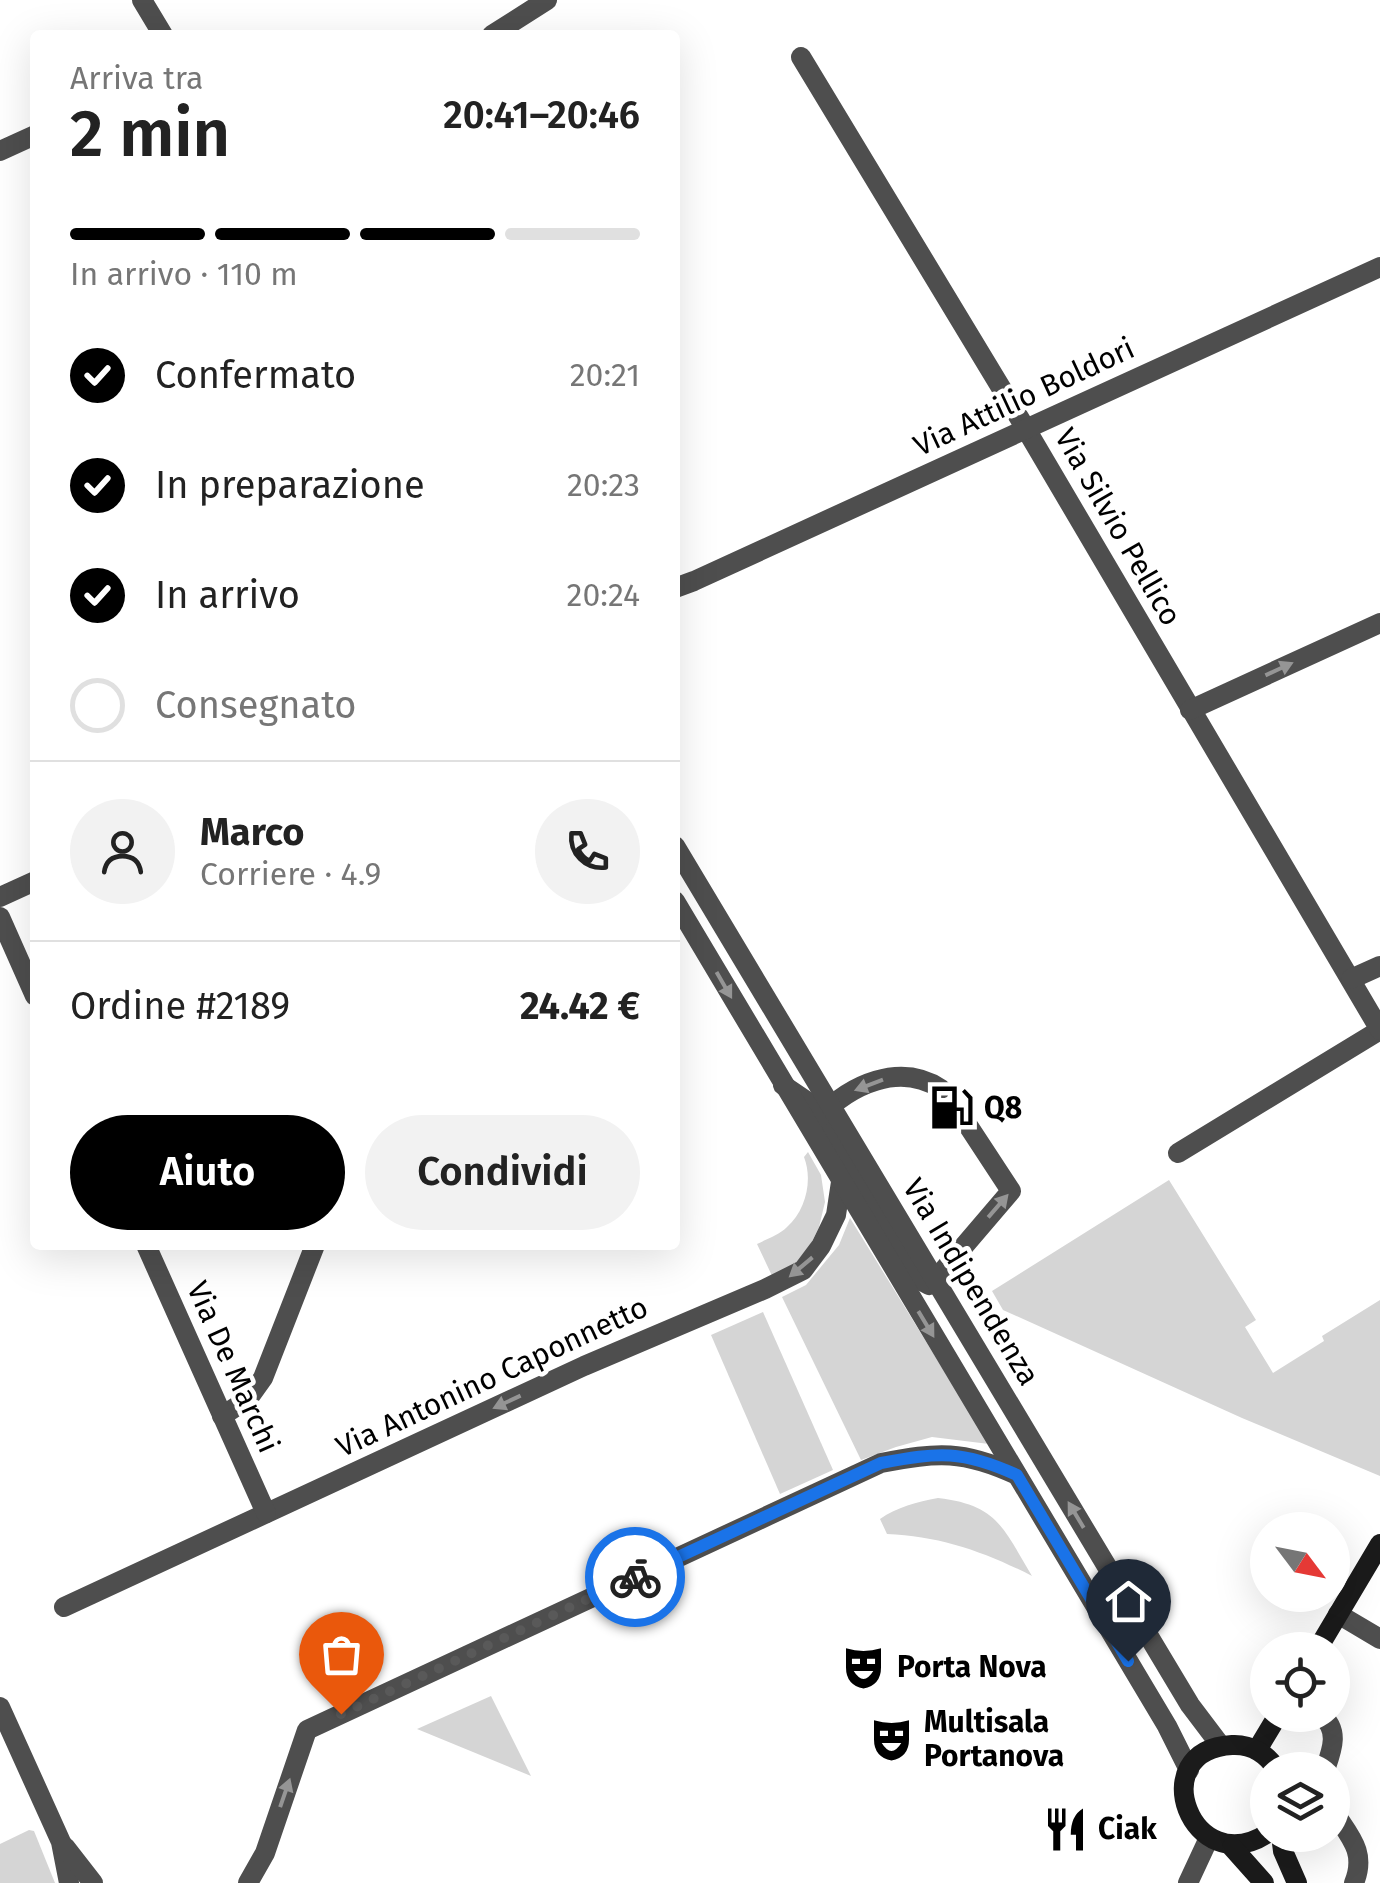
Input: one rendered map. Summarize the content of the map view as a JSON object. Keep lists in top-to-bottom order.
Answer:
{
  "streets": {
    "street": [
      "Via Attilio Boldori",
      "Via Silvio Pellico",
      "Via Indipendenza",
      "Via De Marchi",
      "Via Antonino Caponnetto"
    ]
  },
  "crossings": [
    ["Via Attilio Boldori", "Via Silvio Pellico"],
    ["Via Indipendenza", "Via Antonino Caponnetto"],
    ["Via De Marchi", "Via Antonino Caponnetto"]
  ],
  "one_way": ["Via Antonino Caponnetto"],
  "places": {
    "fuel station": ["Q8"],
    "theatre": ["Porta Nova", "Multisala Portanova"],
    "restaurant": ["Ciak"]
  },
  "north": "bottom right",
  "page": {
    "heading": ["2 min", "Arriva tra", "20:41–20:46"],
    "panel": [
      "Marco",
      "Corriere · 4.9",
      "Ordine #2189",
      "24.42 €"
    ],
    "bar": "In arrivo · 110 m",
    "list": [
      ["Confermato", "20:21"],
      ["In preparazione", "20:23"],
      ["In arrivo", "20:24"],
      "Consegnato"
    ],
    "buttons": ["Aiuto", "Condividi"]
  }
}
